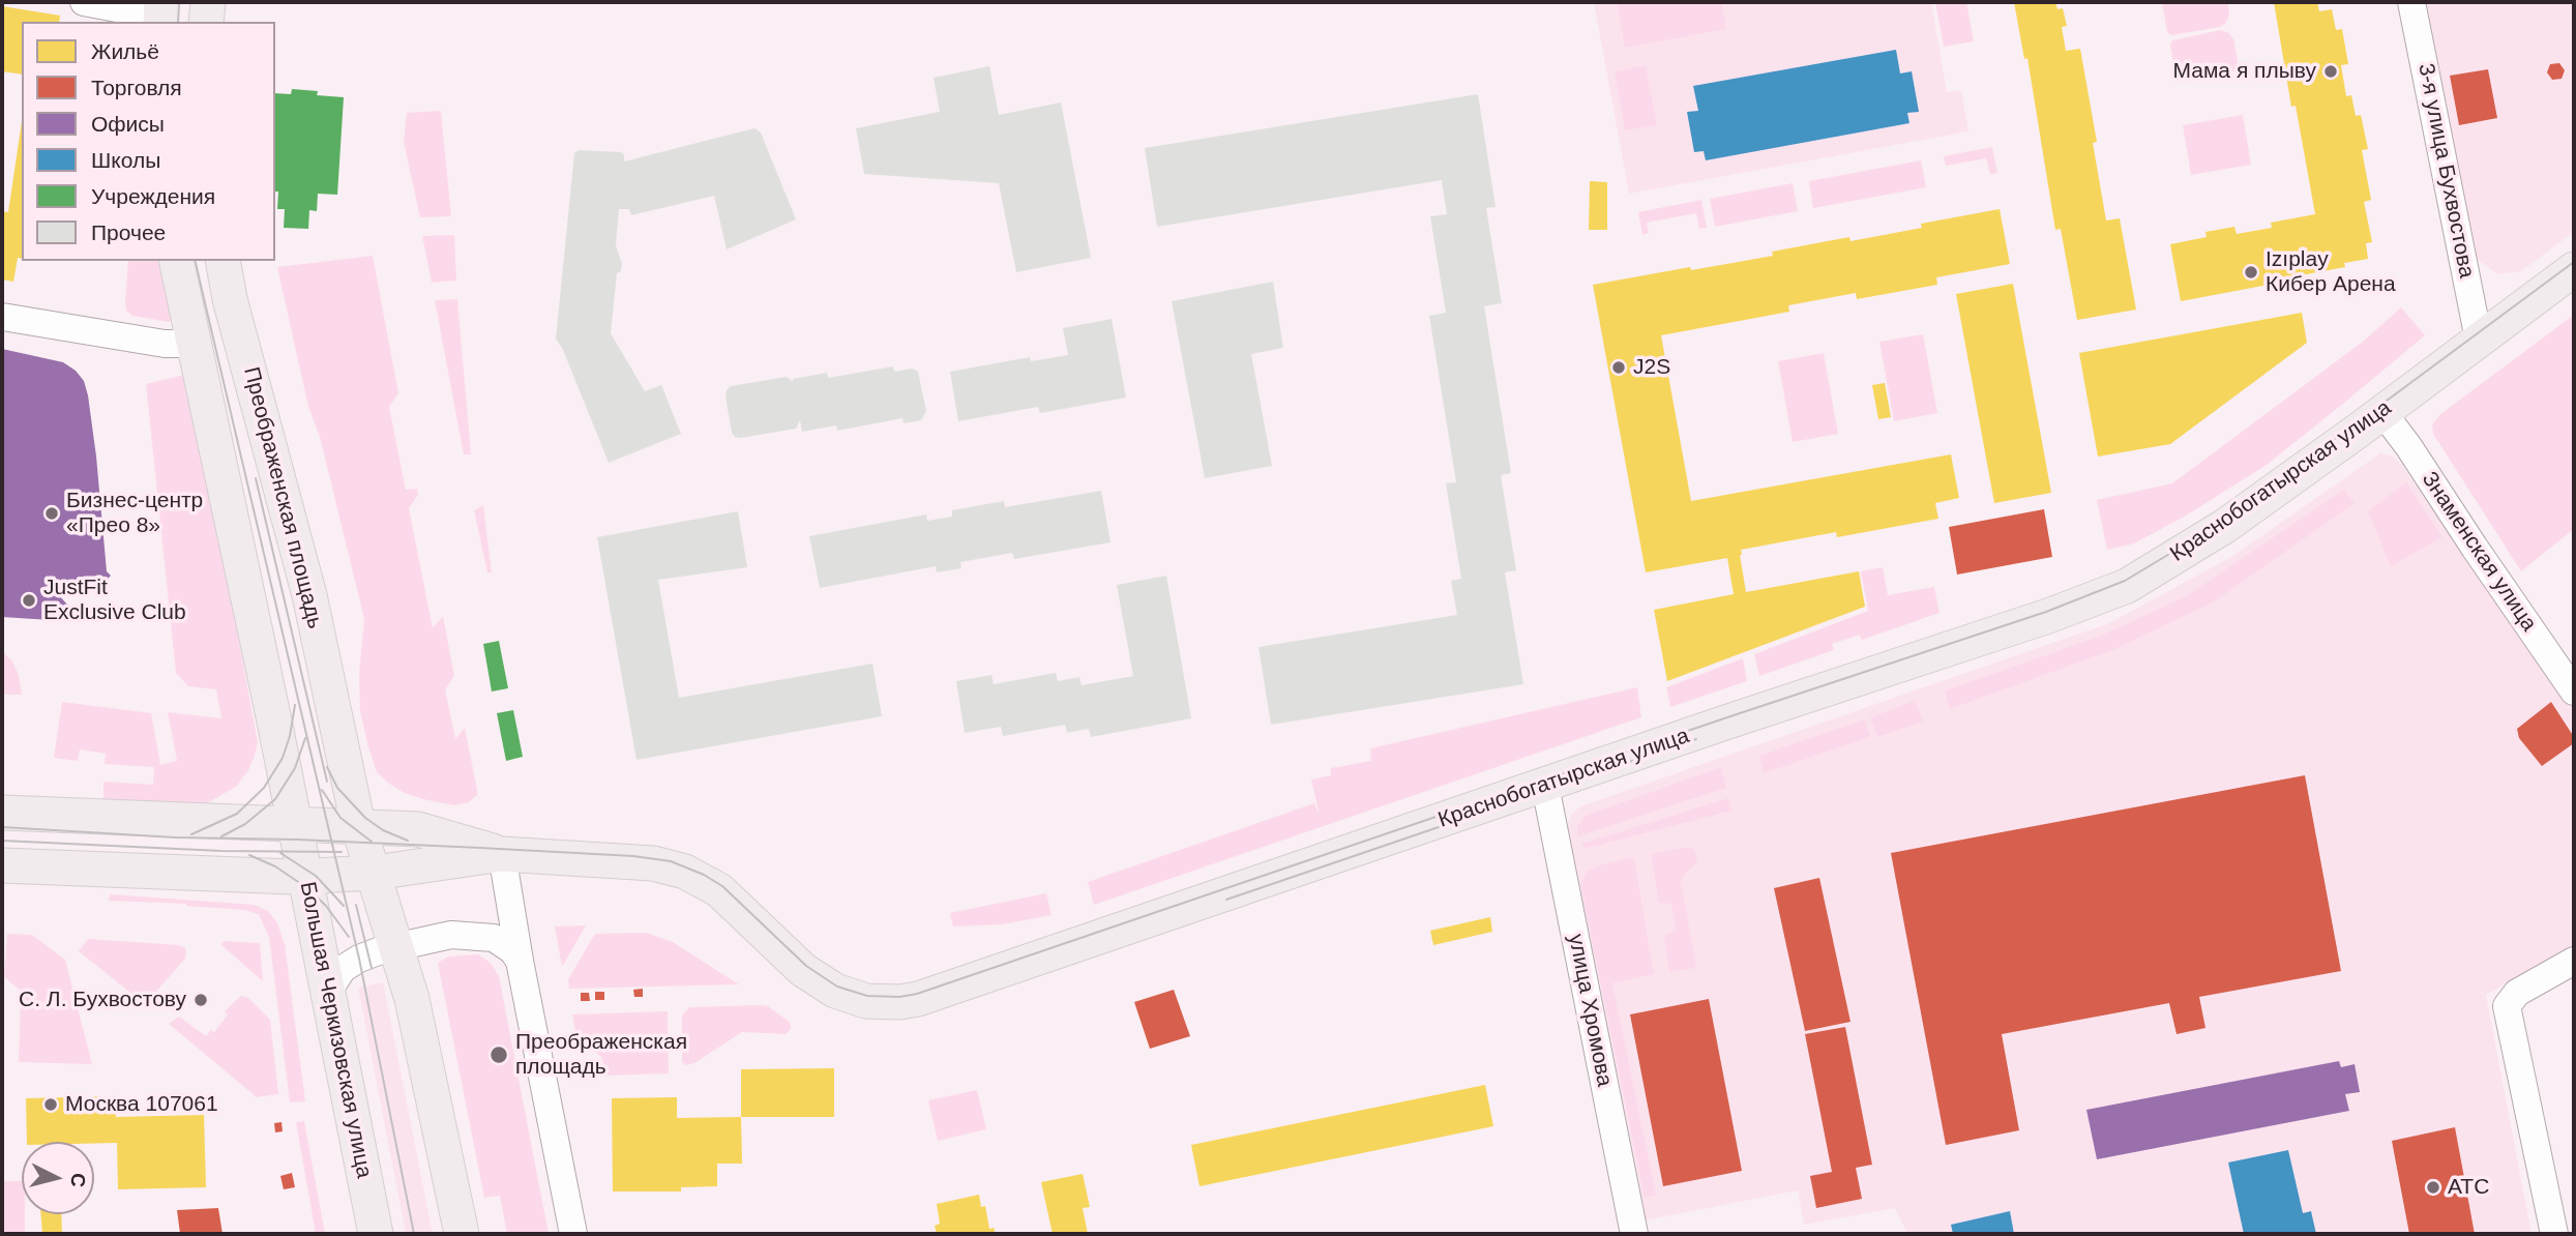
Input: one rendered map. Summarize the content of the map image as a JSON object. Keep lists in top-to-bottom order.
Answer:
{
  "streets": {
    "main road": ["Краснобогатырская улица", "Преображенская площадь", "Большая Черкизовская улица"],
    "street": ["3-я улица Бухвостова", "Знаменская улица", "улица Хромова"]
  },
  "crossings": [
    ["3-я улица Бухвостова", "Краснобогатырская улица"],
    ["Краснобогатырская улица", "Преображенская площадь"],
    ["Краснобогатырская улица", "Знаменская улица"],
    ["Краснобогатырская улица", "улица Хромова"],
    ["Краснобогатырская улица", "Большая Черкизовская улица"]
  ],
  "places": [
    "Мама я плыву",
    "Izıplay Кибер Арена",
    "J2S",
    "Бизнес-центр «Прео 8»",
    "JustFit Exclusive Club",
    "С. Л. Бухвостову",
    "Преображенская площадь",
    "Москва 107061",
    "АТС"
  ],
  "legend": [
    "Жильё",
    "Торговля",
    "Офисы",
    "Школы",
    "Учреждения",
    "Прочее"
  ],
  "north": "right"
}
